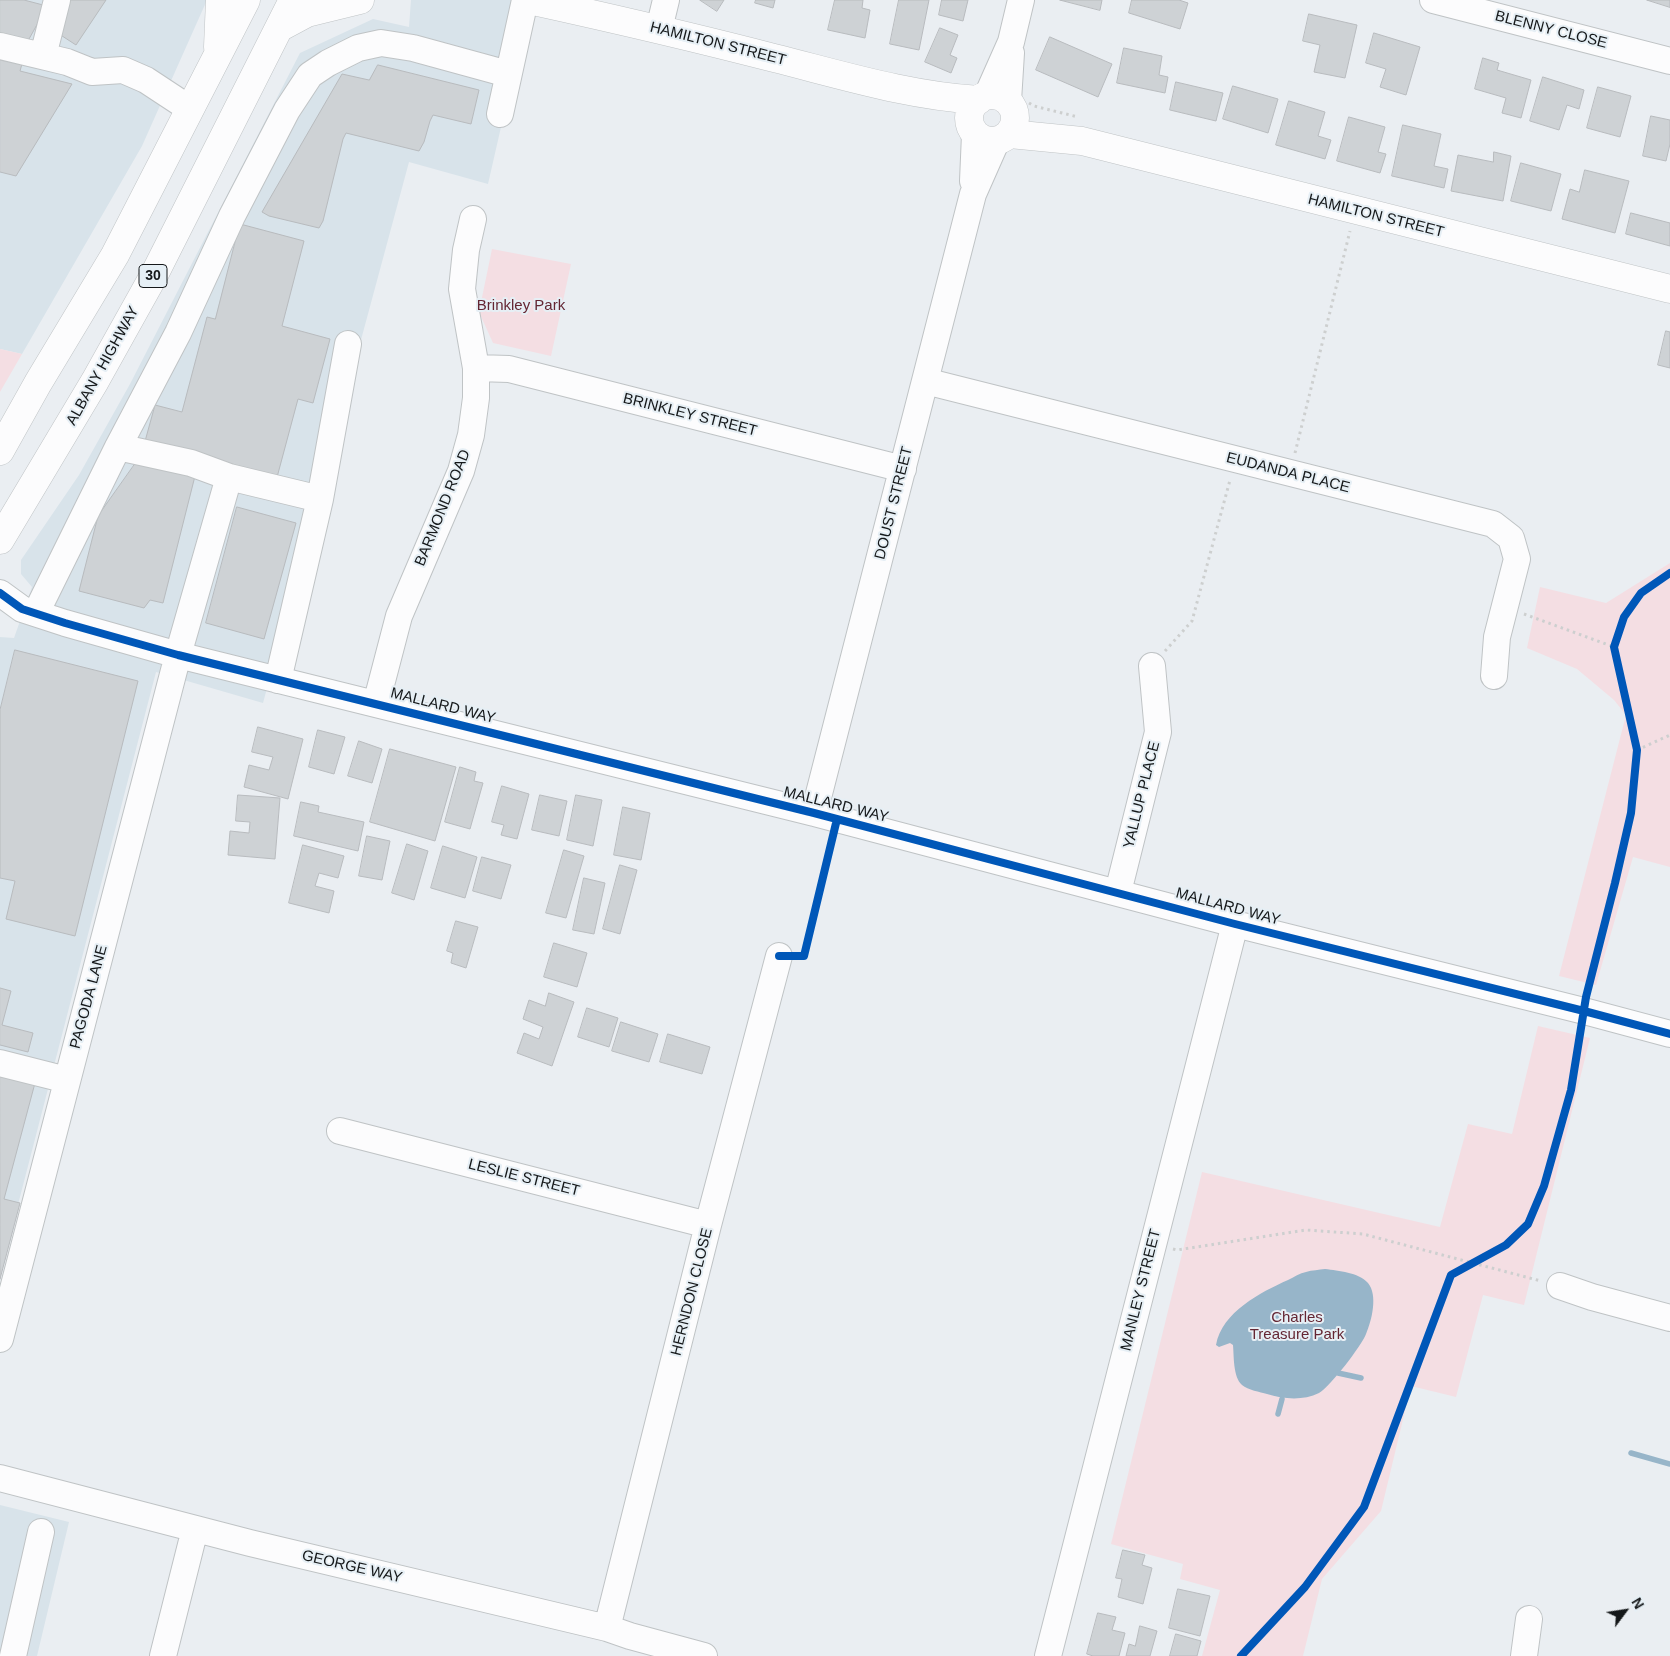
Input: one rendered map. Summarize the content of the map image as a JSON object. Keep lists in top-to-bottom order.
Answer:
{
  "streets": {
    "main road": ["HAMILTON STREET", "30", "ALBANY HIGHWAY"],
    "street": [
      "BLENNY CLOSE",
      "BRINKLEY STREET",
      "EUDANDA PLACE",
      "DOUST STREET",
      "BARMOND ROAD",
      "MALLARD WAY",
      "YALLUP PLACE",
      "PAGODA LANE",
      "LESLIE STREET",
      "MANLEY STREET",
      "HERNDON CLOSE",
      "GEORGE WAY"
    ]
  },
  "crossings": [
    ["HAMILTON STREET", "DOUST STREET"],
    ["BRINKLEY STREET", "DOUST STREET"],
    ["BRINKLEY STREET", "BARMOND ROAD"],
    ["EUDANDA PLACE", "DOUST STREET"],
    ["DOUST STREET", "MALLARD WAY"],
    ["BARMOND ROAD", "MALLARD WAY"],
    ["MALLARD WAY", "YALLUP PLACE"],
    ["MALLARD WAY", "PAGODA LANE"],
    ["MALLARD WAY", "MANLEY STREET"],
    ["LESLIE STREET", "HERNDON CLOSE"],
    ["HERNDON CLOSE", "GEORGE WAY"]
  ],
  "parks": ["Brinkley Park", "Charles Treasure Park"],
  "north": "top right"
}
